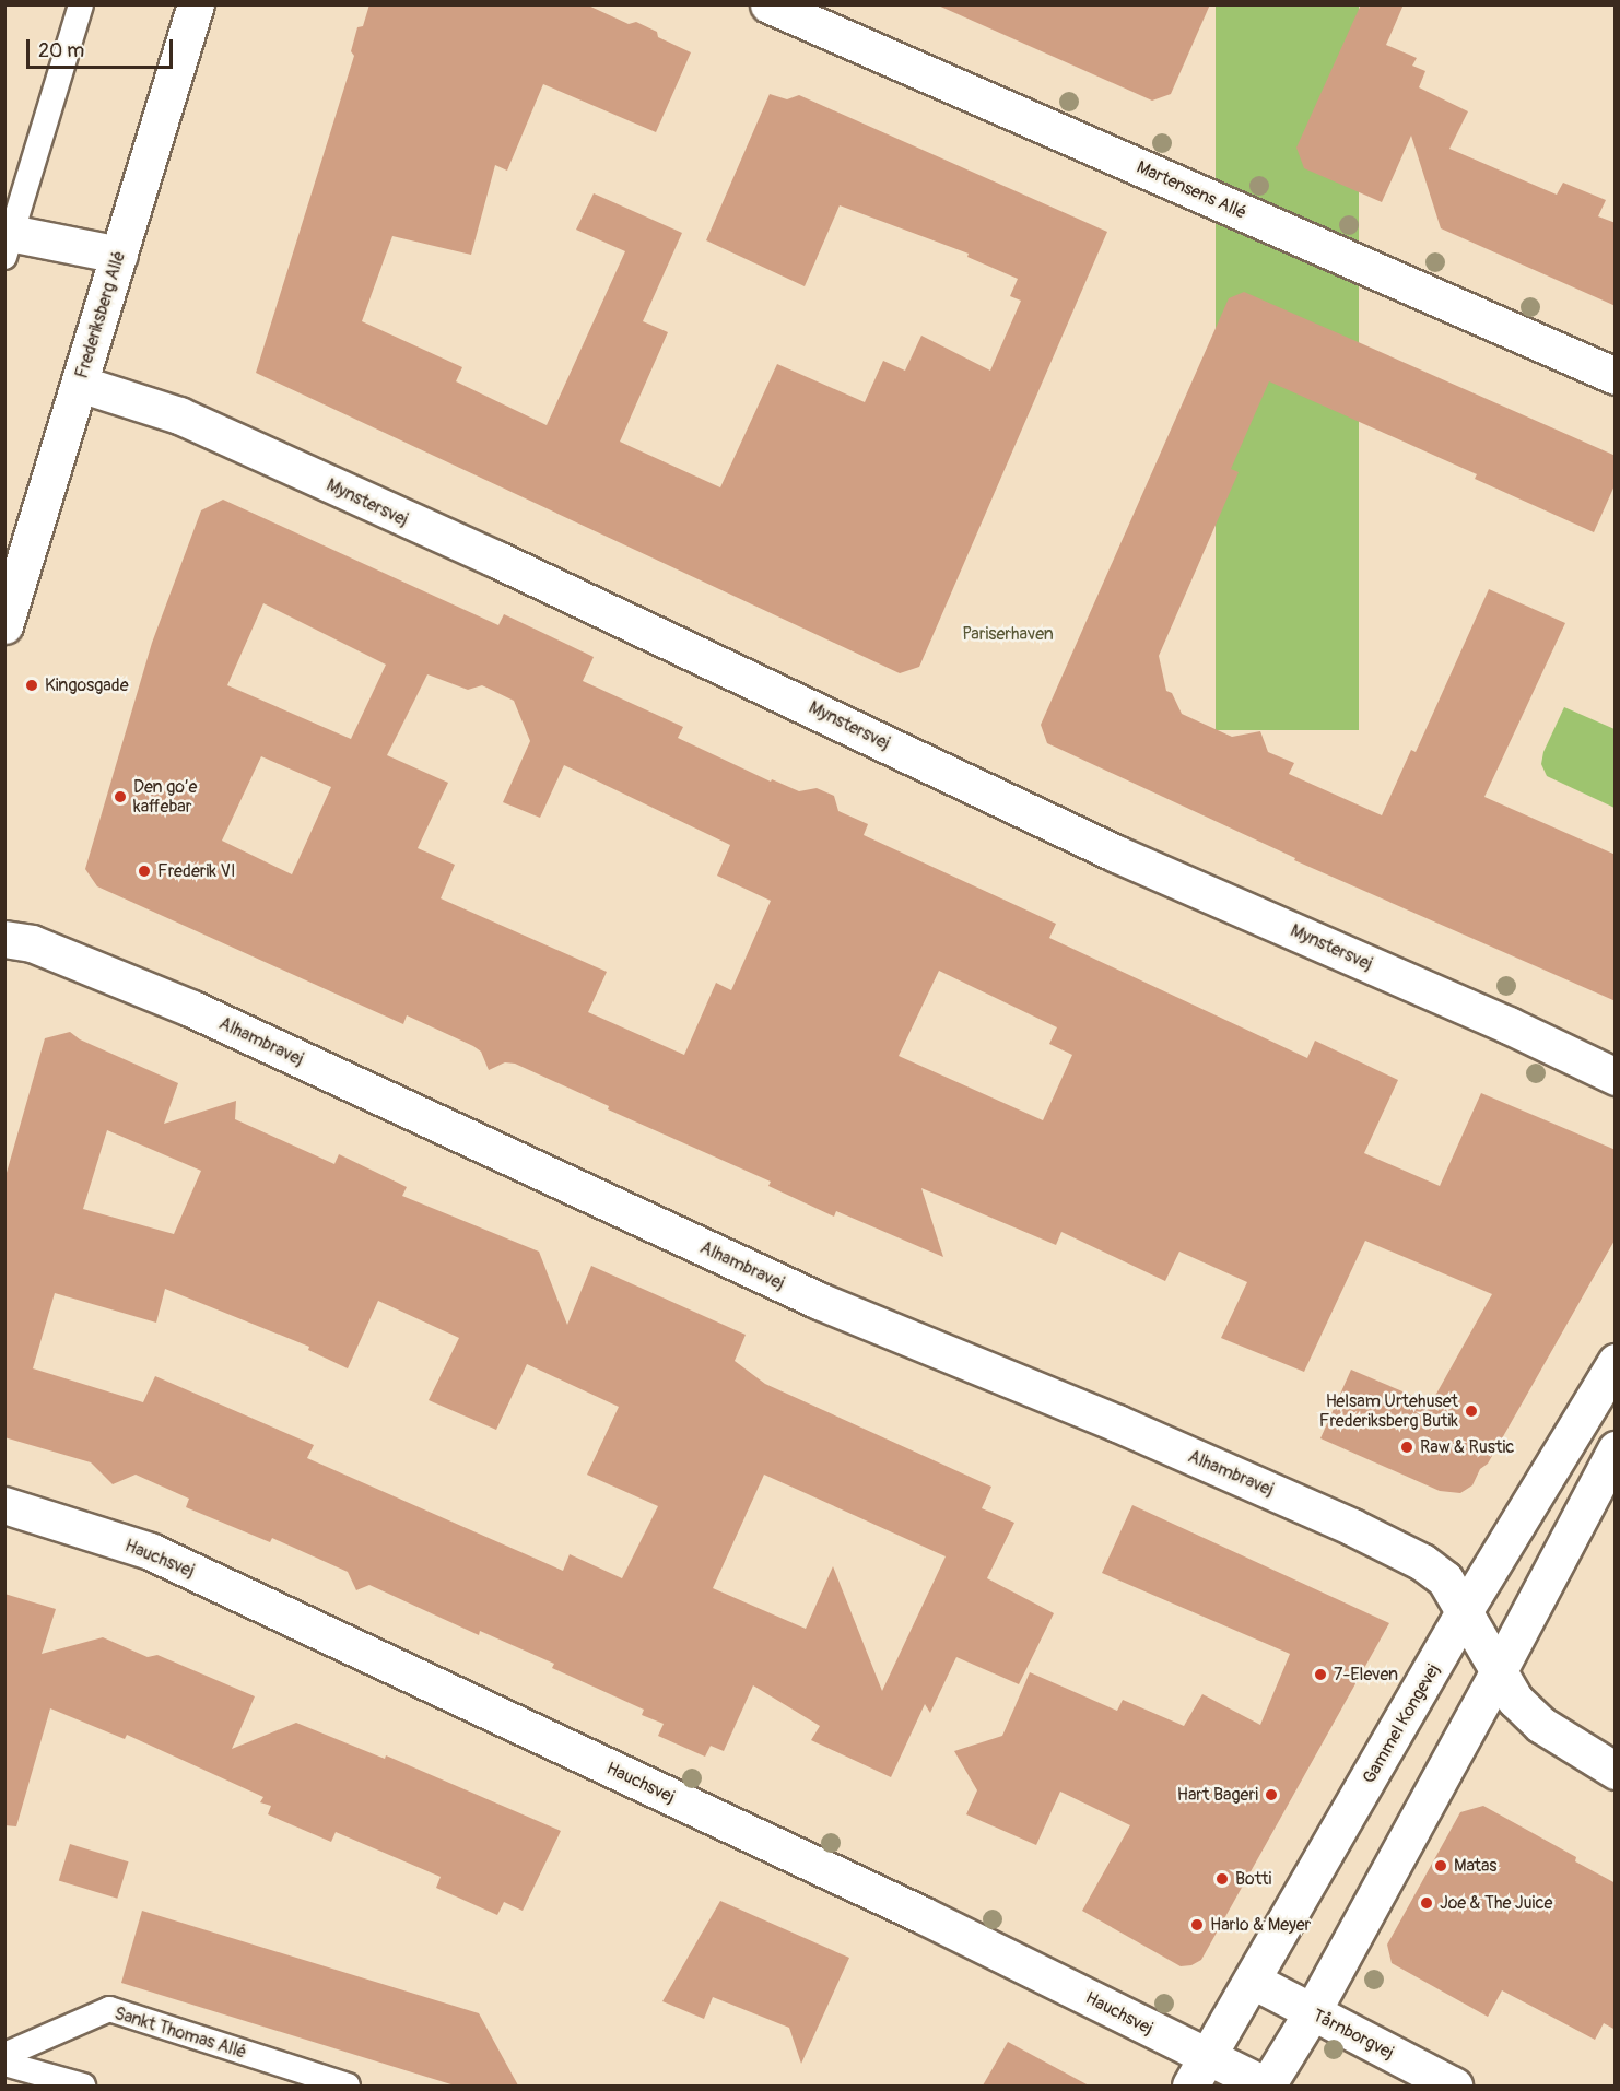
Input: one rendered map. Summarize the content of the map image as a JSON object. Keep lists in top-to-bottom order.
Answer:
{
  "streets": {
    "street": [
      "Martensens Allé",
      "Frederiksberg Allé",
      "Mynstersvej",
      "Alhambravej",
      "Hauchsvej",
      "Gammel Kongevej",
      "Tårnborgvej"
    ],
    "lane": ["Sankt Thomas Allé"]
  },
  "crossings": [
    ["Frederiksberg Allé", "Mynstersvej"],
    ["Alhambravej", "Gammel Kongevej"],
    ["Hauchsvej", "Gammel Kongevej"],
    ["Gammel Kongevej", "Tårnborgvej"]
  ],
  "parks": ["Pariserhaven"],
  "places": [
    "Kingosgade",
    "Den go’e kaffebar",
    "Frederik VI",
    "Helsam Urtehuset Frederiksberg Butik",
    "Raw & Rustic",
    "7-Eleven",
    "Hart Bageri",
    "Matas",
    "Botti",
    "Joe & The Juice",
    "Harlo & Meyer"
  ],
  "scale_bar": "20 m"
}
